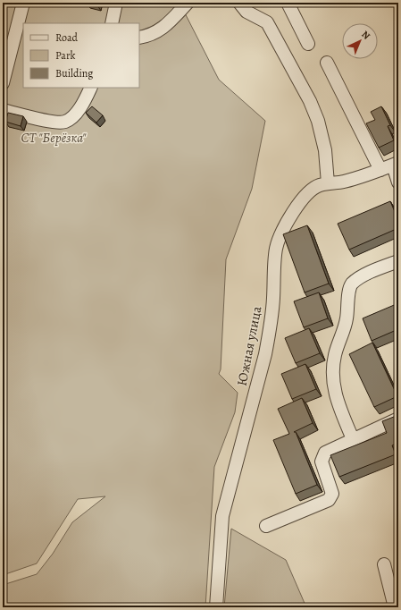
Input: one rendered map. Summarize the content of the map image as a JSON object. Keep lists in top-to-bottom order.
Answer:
{
  "streets": {
    "street": ["Южная улица"]
  },
  "parks": ["СТ \"Берёзка\""],
  "legend": ["Road", "Park", "Building"],
  "north": "top right"
}
